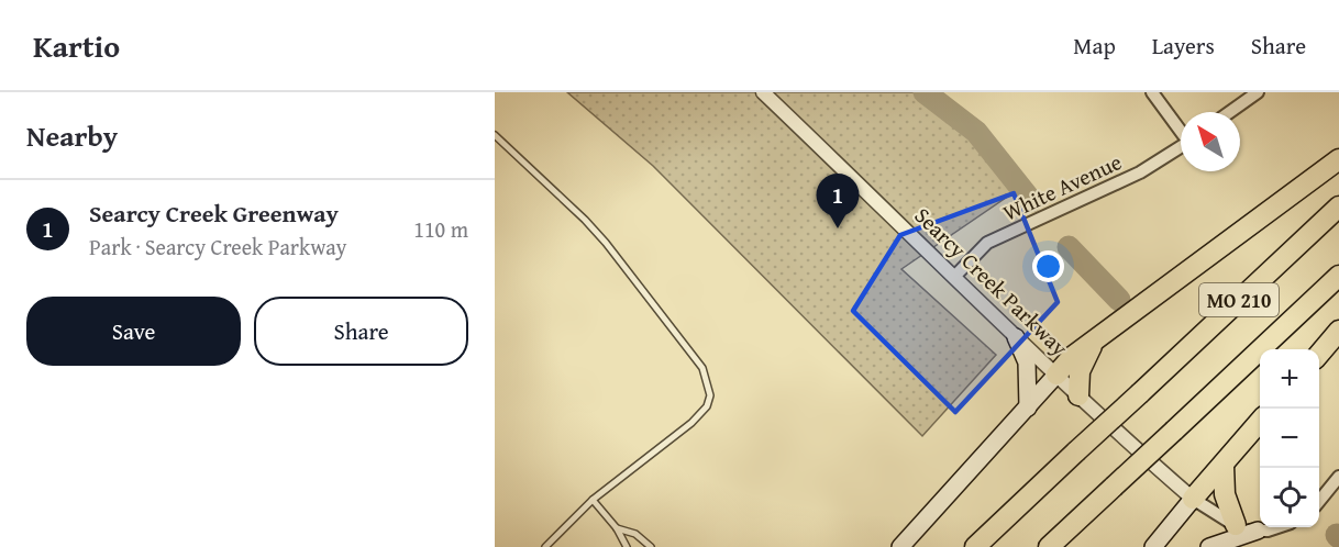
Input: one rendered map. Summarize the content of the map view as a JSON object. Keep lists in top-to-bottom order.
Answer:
{
  "streets": {
    "highway": ["MO 210"],
    "street": ["White Avenue", "Searcy Creek Parkway"]
  },
  "crossings": [
    ["White Avenue", "Searcy Creek Parkway"]
  ],
  "north": "top left",
  "page": {
    "header": "Kartio",
    "nav": ["Map", "Layers", "Share"],
    "heading": "Nearby",
    "pins": "1",
    "list": [
      {
        "mark": "1",
        "name": "Searcy Creek Greenway",
        "note": "Park · Searcy Creek Parkway",
        "value": "110 m"
      }
    ],
    "buttons": ["Save", "Share"],
    "map_buttons": ["+", "−"]
  }
}
